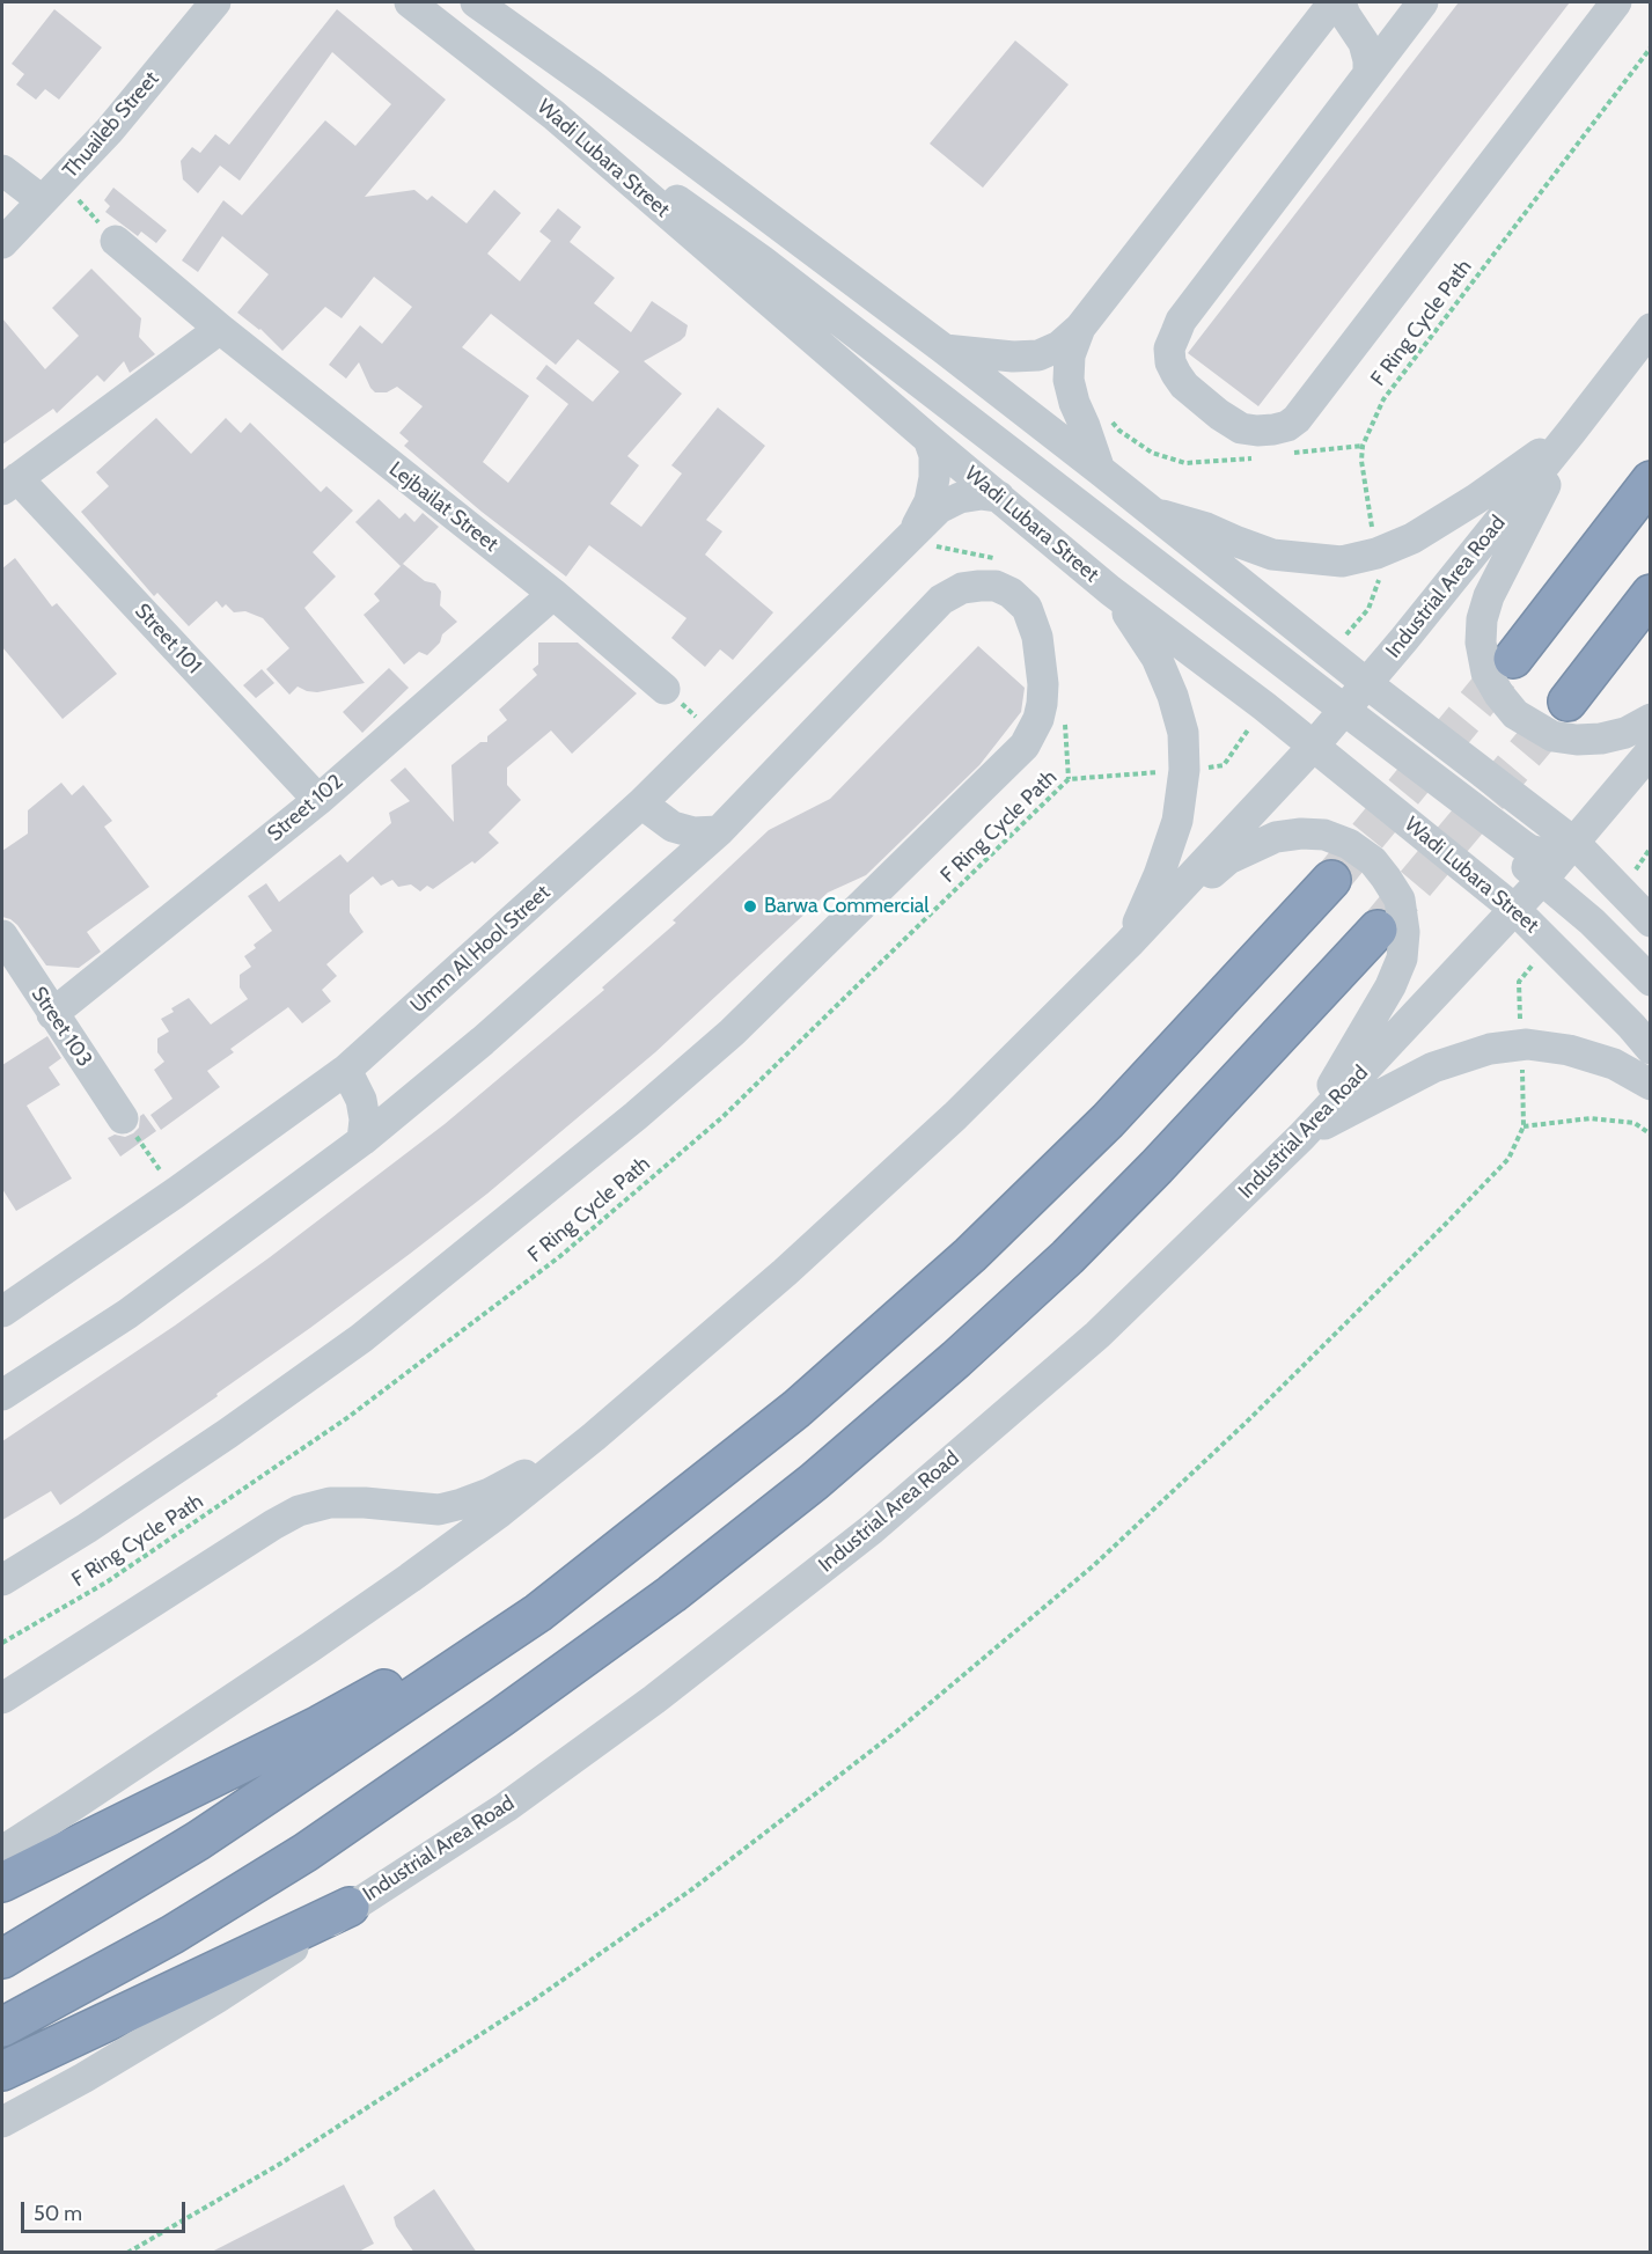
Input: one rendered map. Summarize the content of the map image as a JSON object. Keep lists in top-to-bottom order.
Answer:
{
  "streets": {
    "street": [
      "Thuaileb Street",
      "Wadi Lubara Street",
      "Lejbailat Street",
      "Industrial Area Road",
      "Street 101",
      "Street 102",
      "Umm Al Hool Street",
      "Street 103"
    ],
    "path": ["F Ring Cycle Path"]
  },
  "crossings": [
    ["Wadi Lubara Street", "F Ring Cycle Path"],
    ["Wadi Lubara Street", "Industrial Area Road"],
    ["Wadi Lubara Street", "Umm Al Hool Street"],
    ["Lejbailat Street", "Street 102"],
    ["Street 101", "Street 102"],
    ["Street 102", "Street 103"]
  ],
  "places": ["Barwa Commercial"],
  "scale_bar": "50 m"
}
